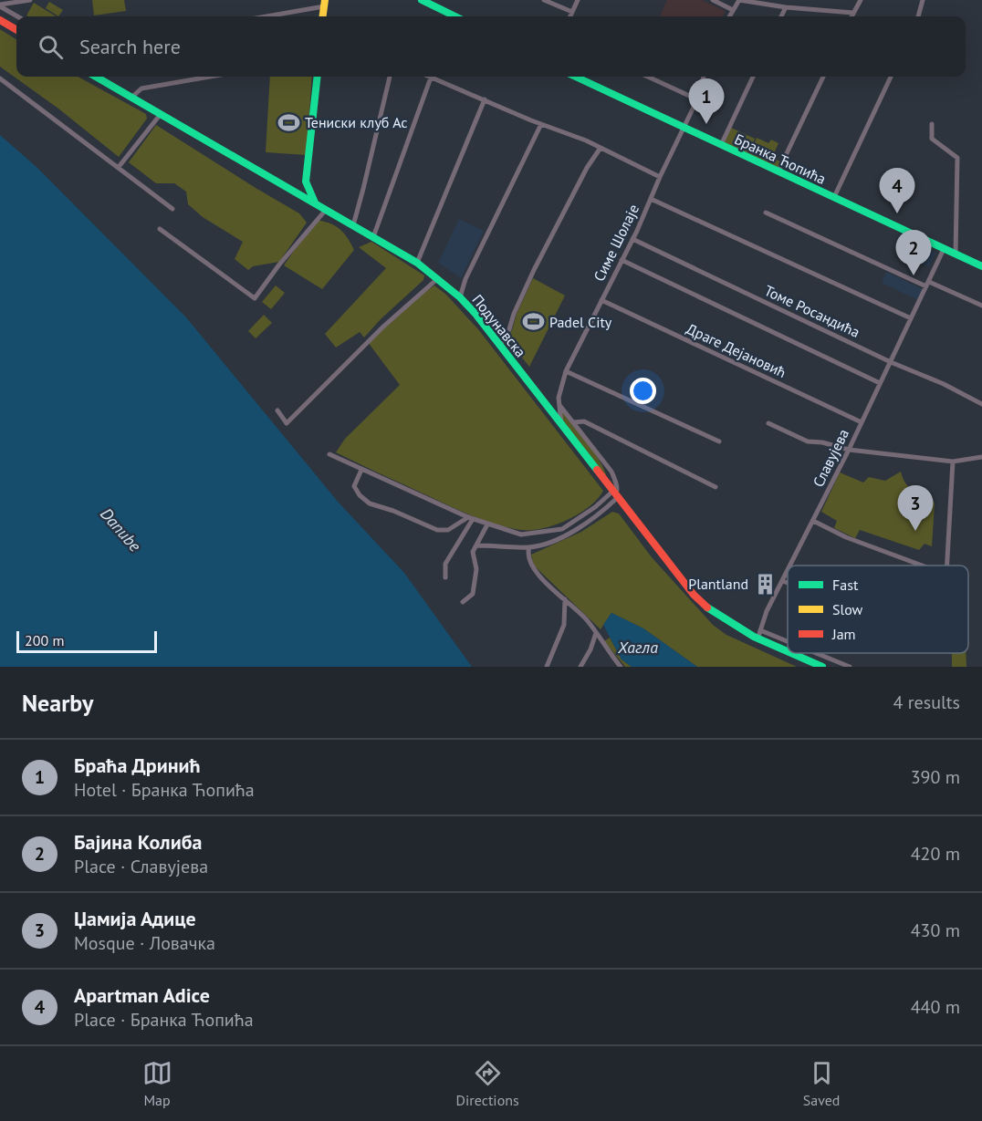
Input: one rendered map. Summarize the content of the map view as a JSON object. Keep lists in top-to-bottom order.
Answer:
{
  "streets": {
    "street": [
      "Бранка Ћопића",
      "Симе Шолаје",
      "Томе Росандића",
      "Подунавска",
      "Драге Дејановић",
      "Славујева"
    ]
  },
  "crossings": [
    ["Бранка Ћопића", "Симе Шолаје"],
    ["Бранка Ћопића", "Славујева"],
    ["Симе Шолаје", "Томе Росандића"],
    ["Симе Шолаје", "Подунавска"],
    ["Симе Шолаје", "Драге Дејановић"],
    ["Томе Росандића", "Славујева"],
    ["Подунавска", "Славујева"],
    ["Драге Дејановић", "Славујева"]
  ],
  "water": ["Danube", "Хагла"],
  "places": {
    "sports": ["Тениски клуб Ас", "Padel City"],
    "building": ["Plantland"]
  },
  "legend": ["Fast", "Slow", "Jam"],
  "scale_bar": "200 m",
  "page": {
    "search": "Search here",
    "pins": [
      "1",
      "4",
      "2",
      "3"
    ],
    "scale": "200 m",
    "heading": ["Nearby", "4 results"],
    "list": [
      {
        "mark": "1",
        "name": "Браћа Дринић",
        "note": "Hotel · Бранка Ћопића",
        "value": "390 m"
      },
      {
        "mark": "2",
        "name": "Бајина Колиба",
        "note": "Place · Славујева",
        "value": "420 m"
      },
      {
        "mark": "3",
        "name": "Џамија Адице",
        "note": "Mosque · Ловачка",
        "value": "430 m"
      },
      {
        "mark": "4",
        "name": "Apartman Adice",
        "note": "Place · Бранка Ћопића",
        "value": "440 m"
      }
    ],
    "nav": ["Map", "Directions", "Saved"]
  }
}
